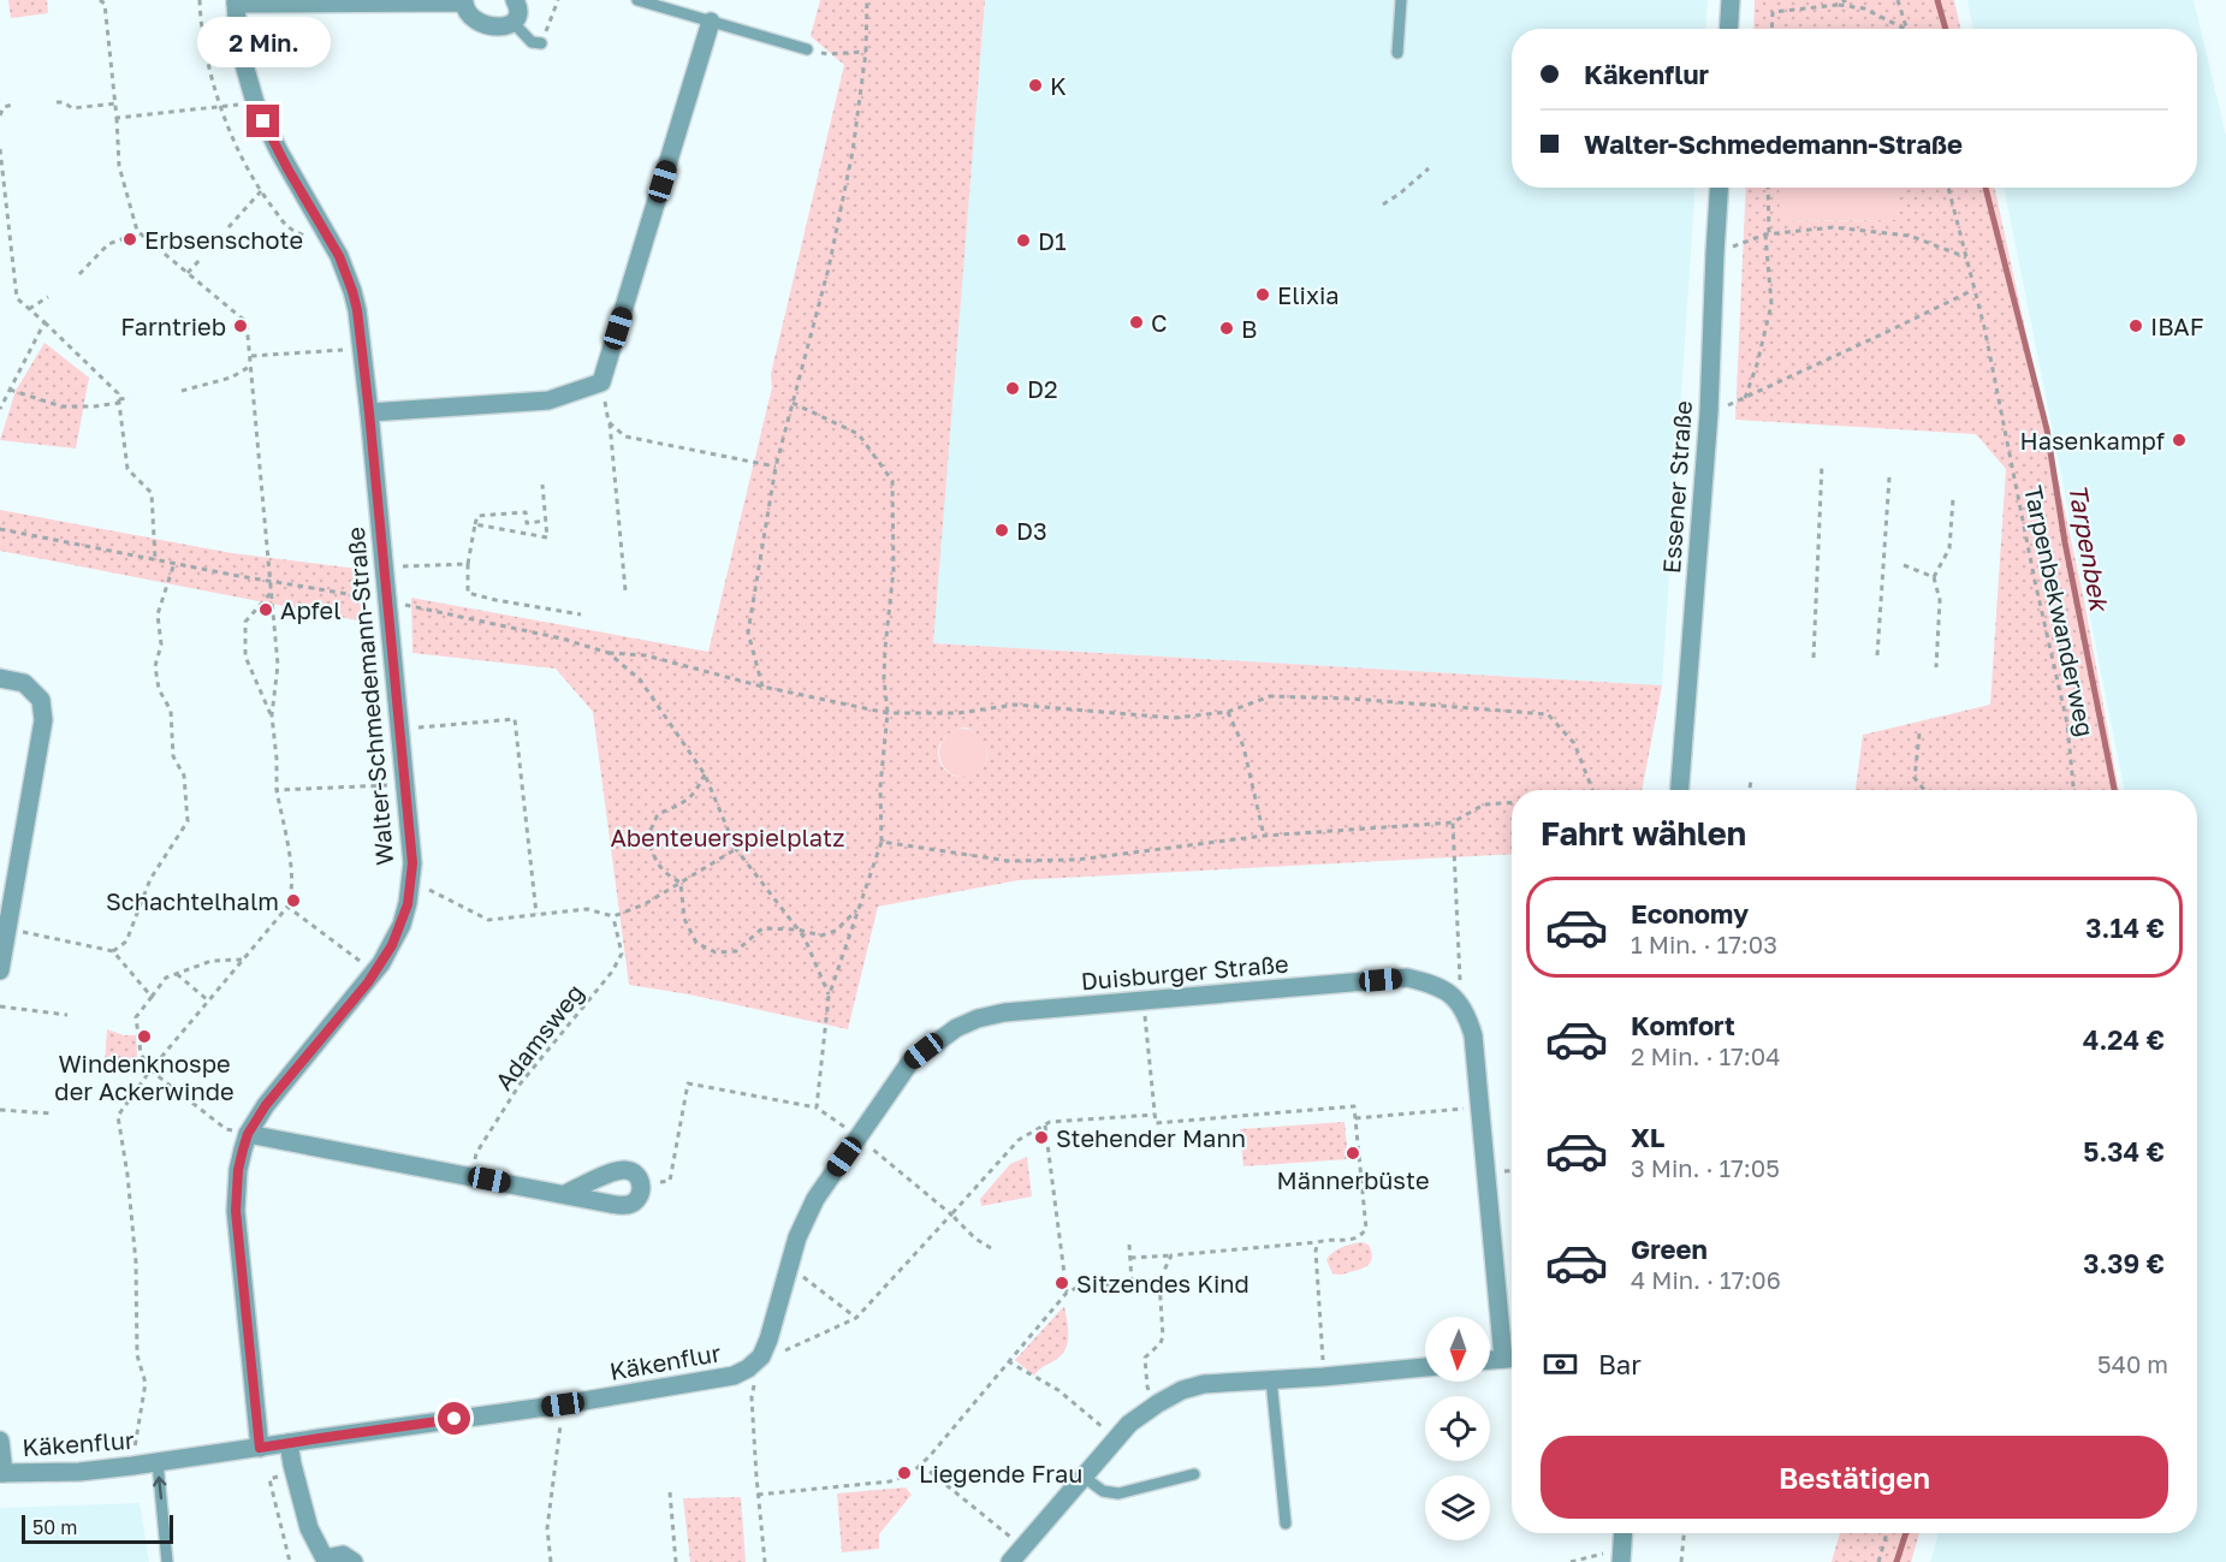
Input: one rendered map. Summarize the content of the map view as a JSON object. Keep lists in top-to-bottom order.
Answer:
{
  "streets": {
    "street": [
      "Essener Straße",
      "Walter-Schmedemann-Straße",
      "Duisburger Straße",
      "Käkenflur"
    ],
    "path": ["Tarpenbekwanderweg", "Adamsweg"]
  },
  "crossings": [
    ["Walter-Schmedemann-Straße", "Käkenflur"],
    ["Duisburger Straße", "Käkenflur"]
  ],
  "water": ["Tarpenbek"],
  "parks": ["Abenteuerspielplatz"],
  "places": [
    "K",
    "Erbsenschote",
    "D1",
    "Elixia",
    "C",
    "Farntrieb",
    "IBAF",
    "B",
    "D2",
    "Hasenkampf",
    "D3",
    "Apfel",
    "Schachtelhalm",
    "Windenknospe der Ackerwinde",
    "Stehender Mann",
    "Männerbüste",
    "Sitzendes Kind",
    "Liegende Frau"
  ],
  "scale_bar": "50 m",
  "north": "bottom",
  "page": {
    "bubble": "2 Min.",
    "banner": ["Käkenflur", "Walter-Schmedemann-Straße"],
    "heading": "Fahrt wählen",
    "list": [
      {
        "name": "Economy",
        "note": "1 Min. · 17:03",
        "value": "3.14 €"
      },
      {
        "name": "Komfort",
        "note": "2 Min. · 17:04",
        "value": "4.24 €"
      },
      {
        "name": "XL",
        "note": "3 Min. · 17:05",
        "value": "5.34 €"
      },
      {
        "name": "Green",
        "note": "4 Min. · 17:06",
        "value": "3.39 €"
      }
    ],
    "pay": ["Bar", "540 m"],
    "buttons": "Bestätigen",
    "scale": "50 m"
  }
}
